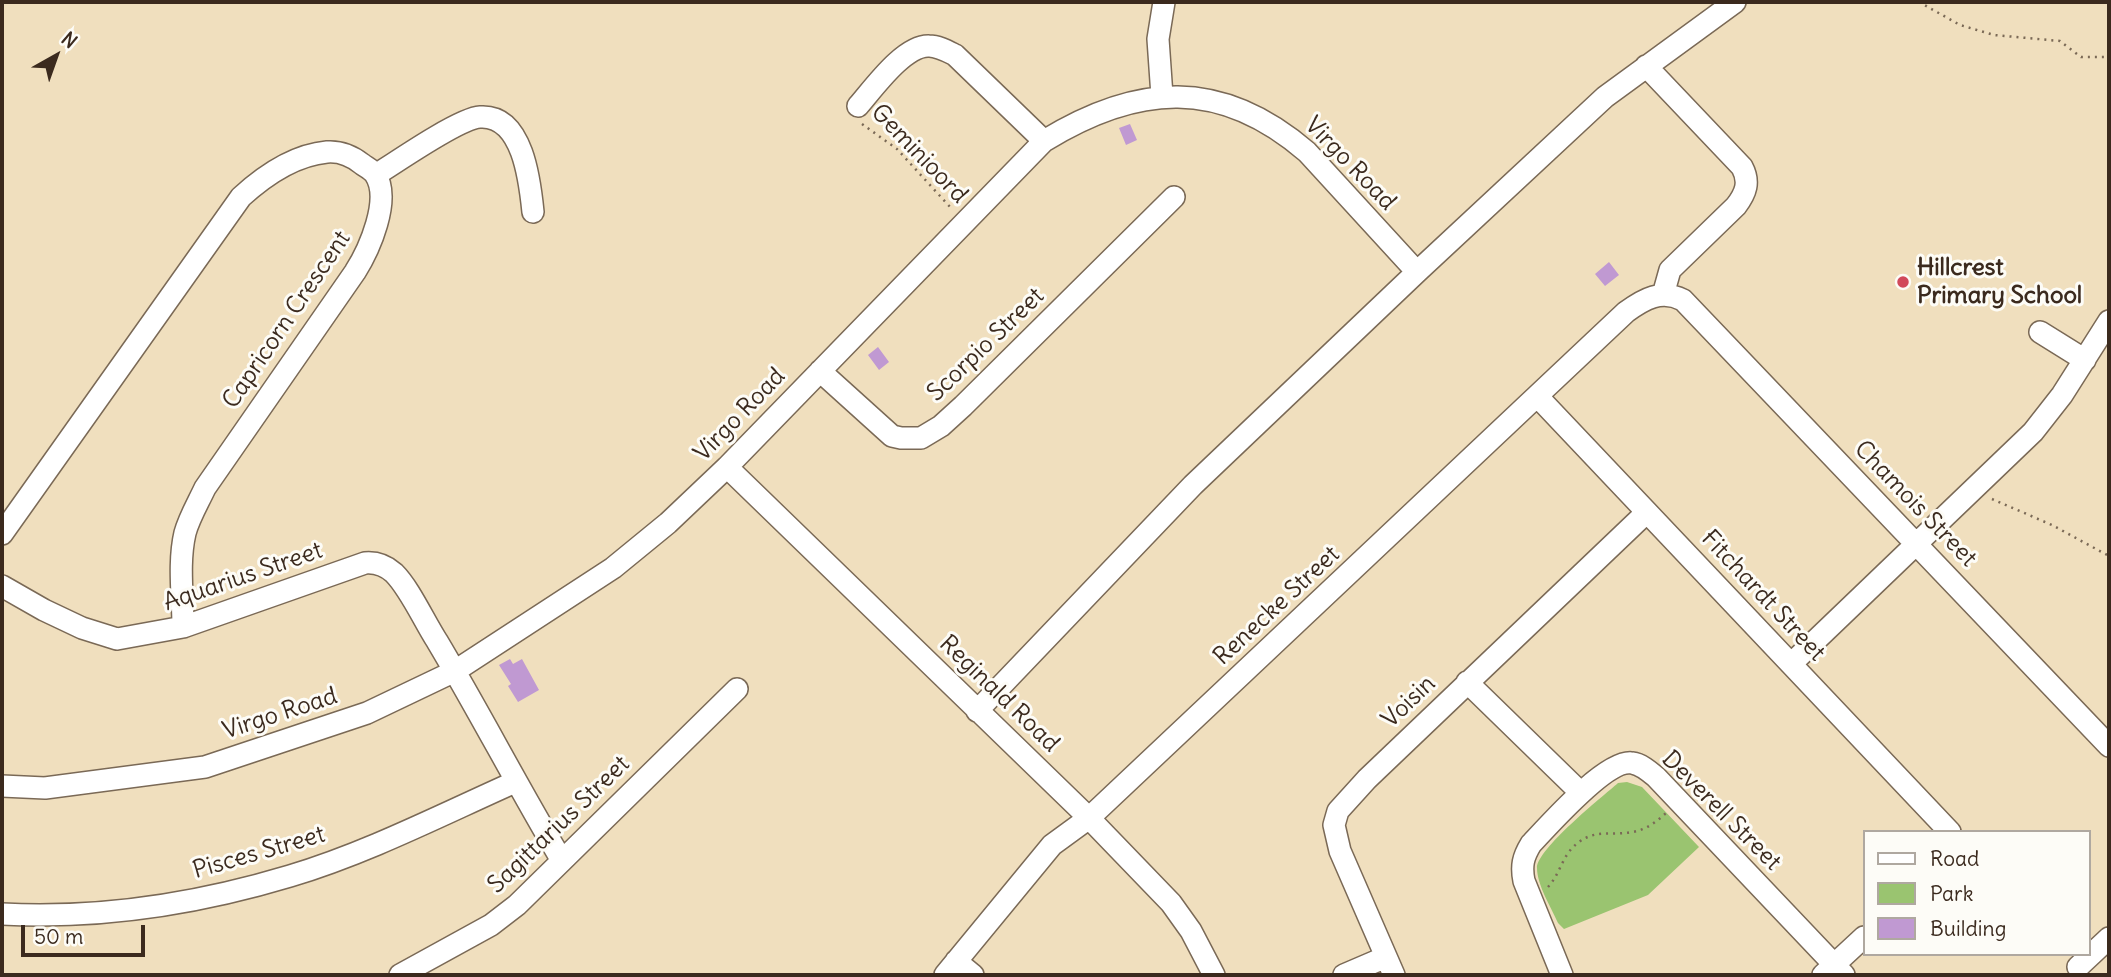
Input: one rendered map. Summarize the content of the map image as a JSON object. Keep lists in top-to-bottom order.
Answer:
{
  "streets": {
    "street": [
      "Virgo Road",
      "Capricorn Crescent",
      "Scorpio Street",
      "Chamois Street",
      "Aquarius Street",
      "Fitchardt Street",
      "Renecke Street",
      "Reginald Road",
      "Voisin",
      "Deverell Street",
      "Sagittarius Street",
      "Pisces Street"
    ],
    "path": ["Geminioord"]
  },
  "crossings": [
    ["Geminioord", "Virgo Road"],
    ["Virgo Road", "Scorpio Street"],
    ["Virgo Road", "Aquarius Street"],
    ["Virgo Road", "Reginald Road"],
    ["Capricorn Crescent", "Aquarius Street"],
    ["Chamois Street", "Renecke Street"],
    ["Fitchardt Street", "Renecke Street"],
    ["Fitchardt Street", "Voisin"],
    ["Renecke Street", "Reginald Road"]
  ],
  "places": ["Hillcrest Primary School"],
  "legend": ["Road", "Park", "Building"],
  "scale_bar": "50 m",
  "north": "top right"
}
